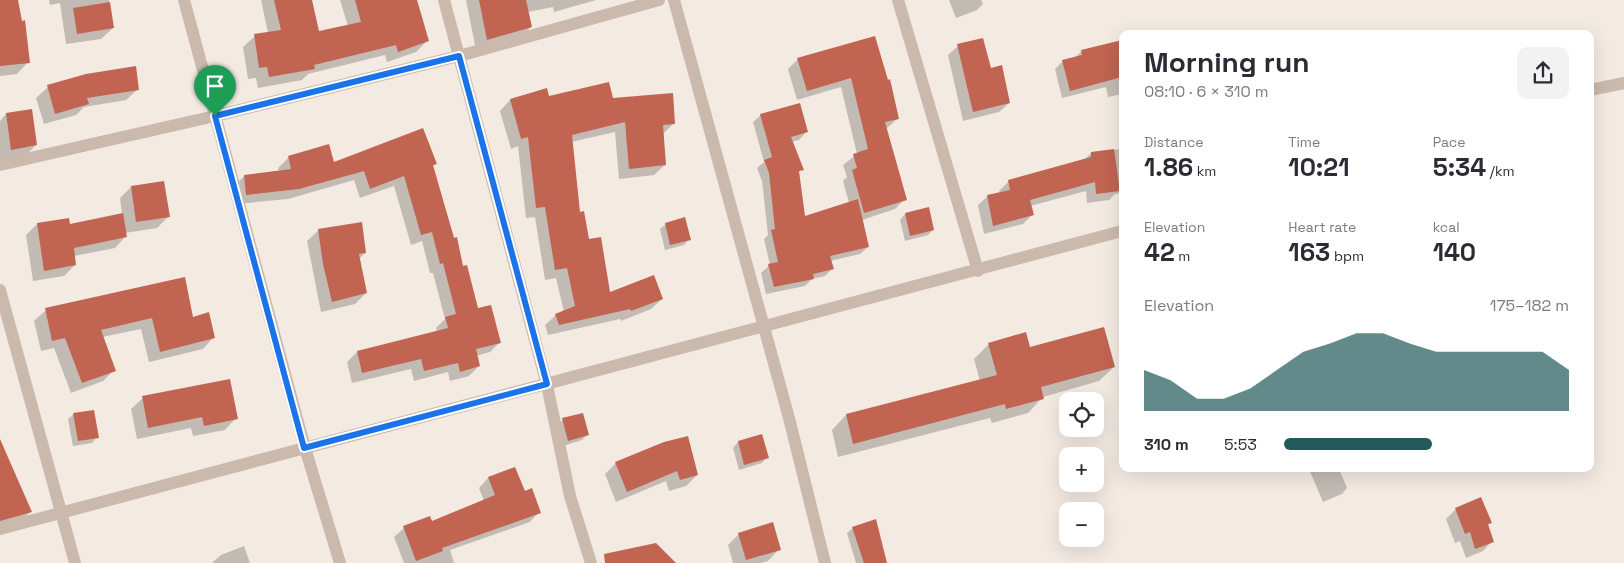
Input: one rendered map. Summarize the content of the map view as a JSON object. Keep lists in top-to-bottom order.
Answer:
{
  "page": {
    "heading": ["Morning run", "08:10 · 6 × 310 m"],
    "stats": [
      ["Distance", "1.86 km"],
      ["Time", "10:21"],
      ["Pace", "5:34 /km"],
      ["Elevation", "42 m"],
      ["Heart rate", "163 bpm"],
      ["kcal", "140"]
    ],
    "chart": ["Elevation", "175–182 m"],
    "map_buttons": ["+", "−"],
    "list": [
      {
        "name": "310 m",
        "note": "5:53"
      }
    ]
  }
}
